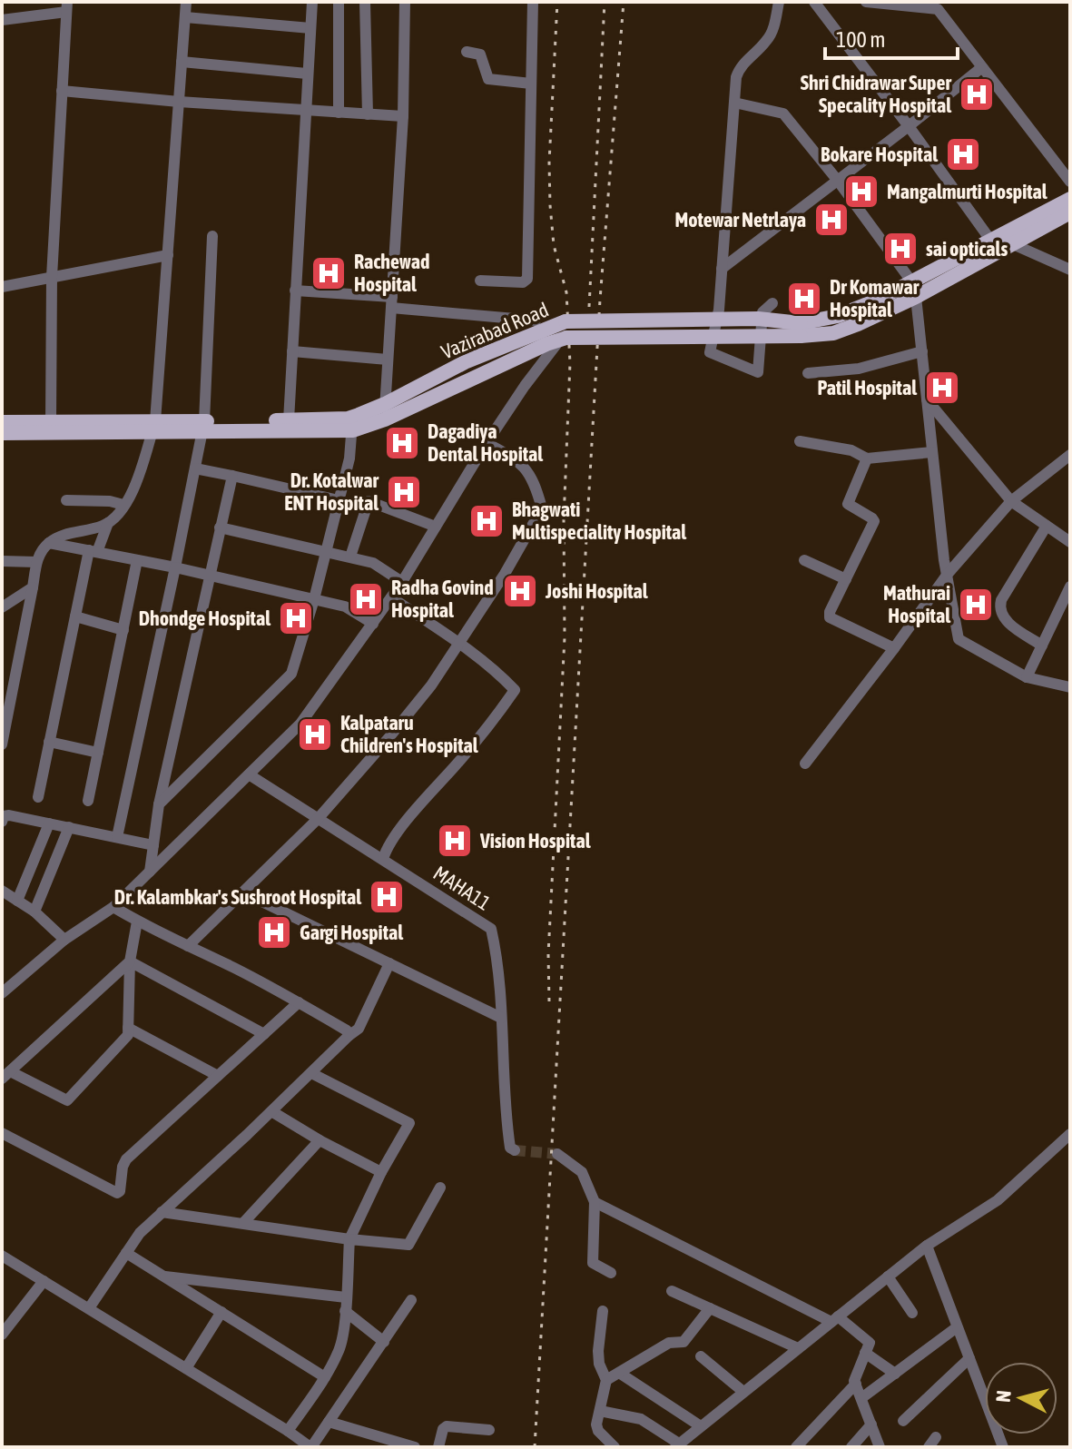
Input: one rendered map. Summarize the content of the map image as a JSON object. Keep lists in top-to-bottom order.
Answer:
{
  "streets": {
    "main road": ["Vazirabad Road"],
    "street": ["MAHA11"]
  },
  "places": {
    "hospital": [
      "Shri Chidrawar Super Specality Hospital",
      "Bokare Hospital",
      "Mangalmurti Hospital",
      "Motewar Netrlaya",
      "sai opticals",
      "Rachewad Hospital",
      "Dr Komawar Hospital",
      "Patil Hospital",
      "Dagadiya Dental Hospital",
      "Dr. Kotalwar ENT Hospital",
      "Bhagwati Multispeciality Hospital",
      "Joshi Hospital",
      "Radha Govind Hospital",
      "Mathurai Hospital",
      "Dhondge Hospital",
      "Kalpataru Children's Hospital",
      "Vision Hospital",
      "Dr. Kalambkar's Sushroot Hospital",
      "Gargi Hospital"
    ]
  },
  "scale_bar": "100 m",
  "north": "left"
}
